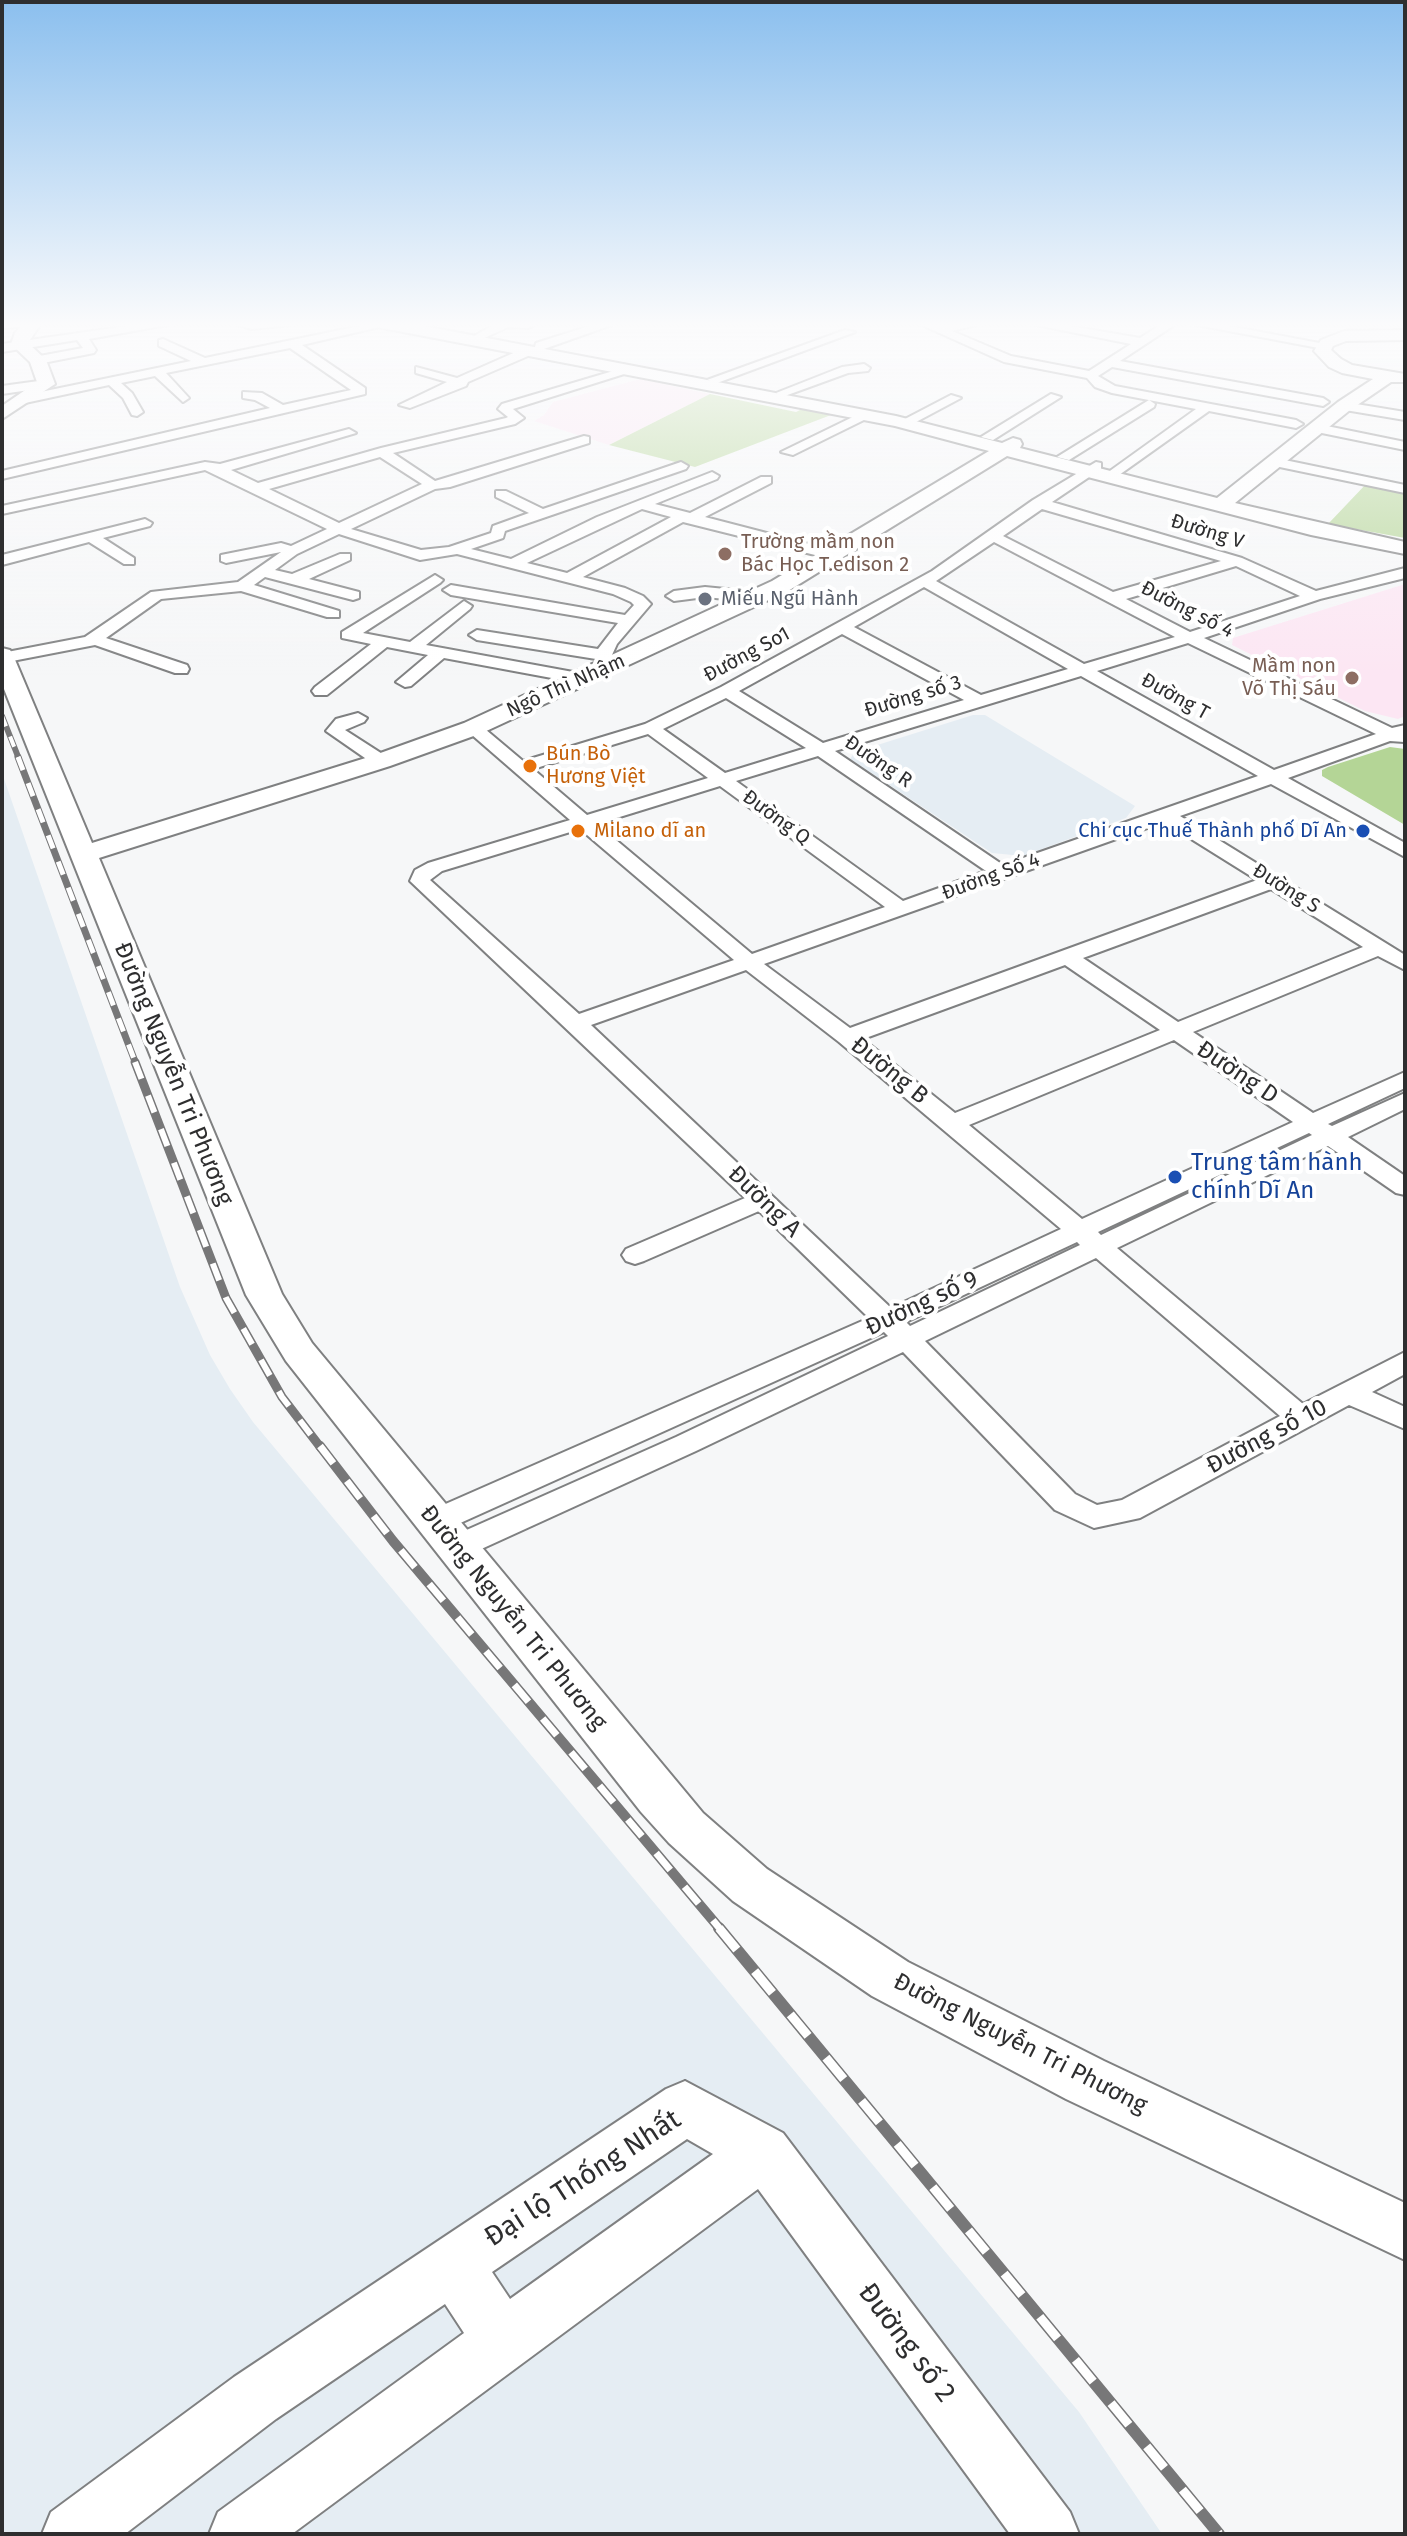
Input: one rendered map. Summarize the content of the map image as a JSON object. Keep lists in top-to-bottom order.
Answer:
{
  "streets": {
    "main road": [
      "Ngô Thì Nhậm",
      "Đường Nguyễn Tri Phương",
      "Đại lộ Thống Nhất",
      "Đường số 2"
    ],
    "street": [
      "Đường V",
      "Đường số 4",
      "Đường So1",
      "Đường số 3",
      "Đường T",
      "Đường R",
      "Đường Q",
      "Đường Số 4",
      "Đường S",
      "Đường B",
      "Đường D",
      "Đường A",
      "Đường số 9",
      "Đường số 10"
    ]
  },
  "crossings": [
    ["Đường V", "Đường So1"],
    ["Đường V", "Đường số 3"],
    ["Đường số 4", "Đường So1"],
    ["Đường số 4", "Đường số 3"],
    ["Đường số 4", "Đường Số 4"],
    ["Đường So1", "Đường T"],
    ["Đường So1", "Đường R"],
    ["Đường So1", "Đường Q"],
    ["Đường So1", "Đường B"],
    ["Ngô Thì Nhậm", "Đường B"],
    ["Ngô Thì Nhậm", "Đường Nguyễn Tri Phương"],
    ["Đường số 3", "Đường T"],
    ["Đường số 3", "Đường R"],
    ["Đường số 3", "Đường Q"],
    ["Đường số 3", "Đường B"],
    ["Đường số 3", "Đường A"],
    ["Đường T", "Đường Số 4"],
    ["Đường R", "Đường Số 4"],
    ["Đường Q", "Đường Số 4"],
    ["Đường Số 4", "Đường S"],
    ["Đường Số 4", "Đường B"],
    ["Đường Số 4", "Đường A"],
    ["Đường B", "Đường số 9"],
    ["Đường B", "Đường số 10"],
    ["Đường D", "Đường số 9"],
    ["Đường Nguyễn Tri Phương", "Đường số 9"],
    ["Đường A", "Đường số 9"],
    ["Đường A", "Đường số 10"],
    ["Đại lộ Thống Nhất", "Đường số 2"]
  ],
  "places": [
    "Trường mầm non Bác Học T.edison 2",
    "Miếu Ngũ Hành",
    "Mầm non Võ Thị Sáu",
    "Bún Bò Hương Việt",
    "Milano dĩ an",
    "Chi cục Thuế Thành phố Dĩ An",
    "Trung tâm hành chính Dĩ An"
  ]
}
